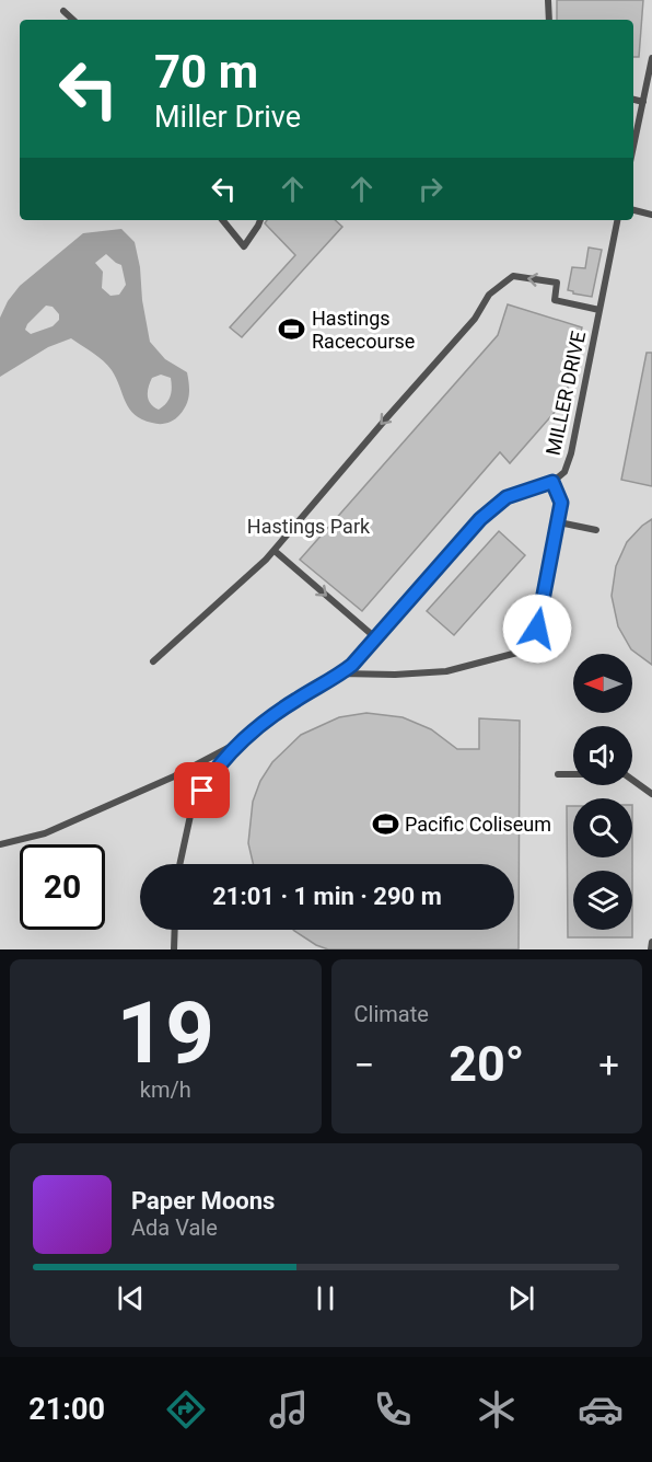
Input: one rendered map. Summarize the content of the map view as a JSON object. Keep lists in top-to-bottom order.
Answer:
{
  "streets": {
    "lane": ["MILLER DRIVE"]
  },
  "parks": ["Hastings Park"],
  "places": {
    "sports": ["Hastings Racecourse", "Pacific Coliseum"]
  },
  "north": "left",
  "page": {
    "turn": ["70 m", "Miller Drive"],
    "limit": "20",
    "trip": "21:01 · 1 min · 290 m",
    "tile": [
      ["19", "km/h"],
      "Climate"
    ],
    "heat": ["−", "20°", "+"],
    "song": ["Paper Moons", "Ada Vale"],
    "tabs": "21:00"
  }
}
